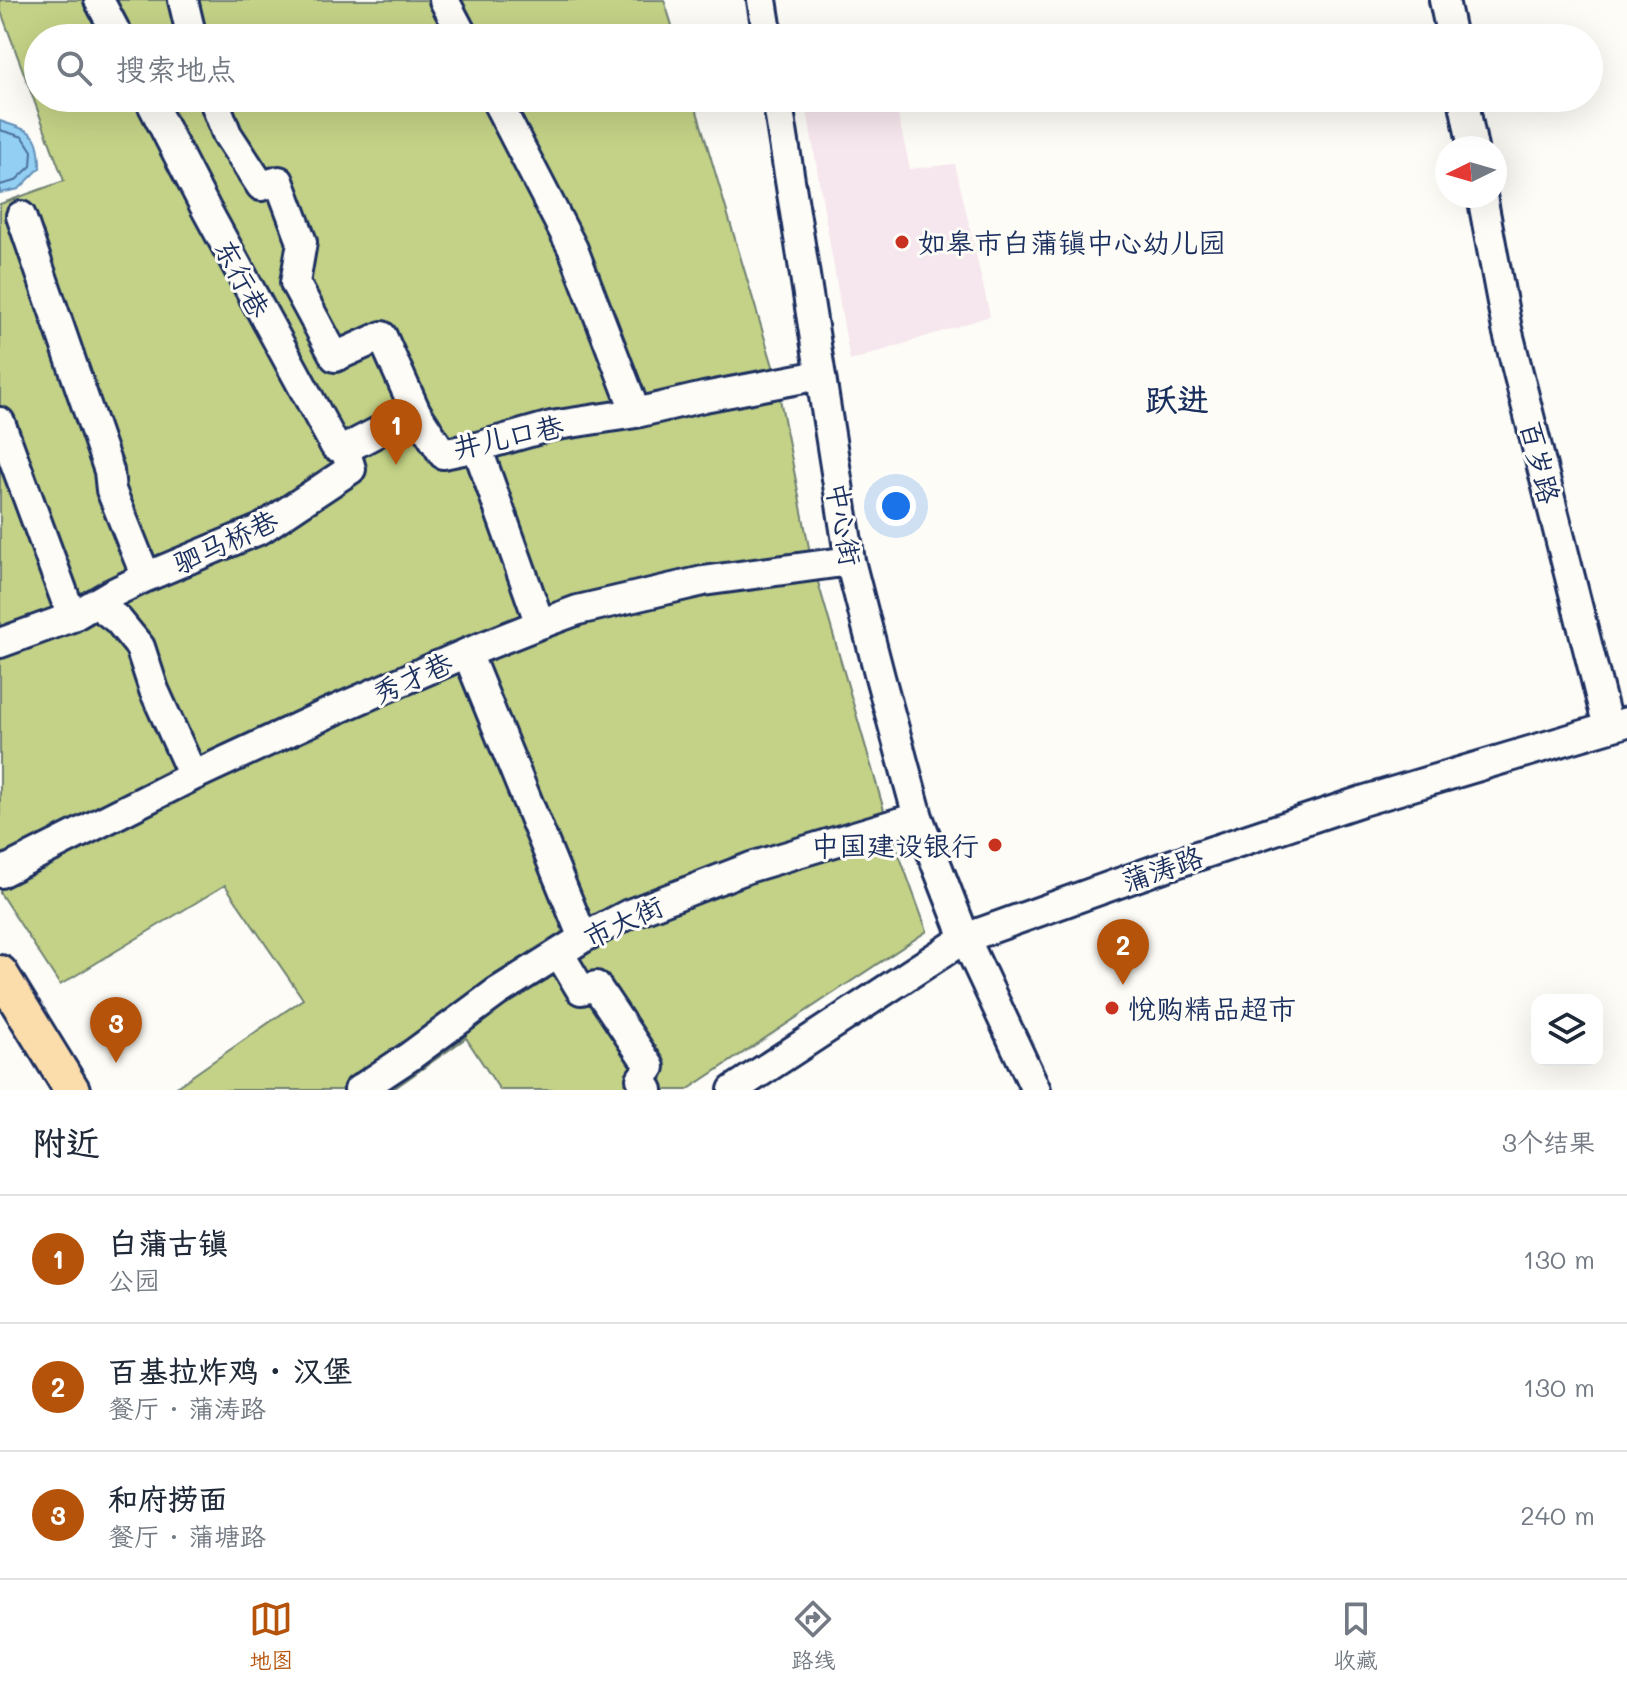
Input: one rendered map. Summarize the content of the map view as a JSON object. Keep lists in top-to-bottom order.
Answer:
{
  "streets": {
    "street": [
      "东行巷",
      "井儿口巷",
      "百岁路",
      "中心街",
      "驷马桥巷",
      "秀才巷",
      "蒲涛路",
      "市大街"
    ]
  },
  "crossings": [
    ["东行巷", "驷马桥巷"],
    ["井儿口巷", "中心街"],
    ["百岁路", "蒲涛路"],
    ["中心街", "秀才巷"],
    ["中心街", "蒲涛路"],
    ["中心街", "市大街"]
  ],
  "districts": ["跃进"],
  "places": ["如皋市白蒲镇中心幼儿园", "中国建设银行", "悦购精品超市"],
  "north": "left",
  "page": {
    "search": "搜索地点",
    "pins": ["1", "2", "3"],
    "heading": ["附近", "3个结果"],
    "list": [
      {
        "mark": "1",
        "name": "白蒲古镇",
        "note": "公园",
        "value": "130 m"
      },
      {
        "mark": "2",
        "name": "百基拉炸鸡 · 汉堡",
        "note": "餐厅 · 蒲涛路",
        "value": "130 m"
      },
      {
        "mark": "3",
        "name": "和府捞面",
        "note": "餐厅 · 蒲塘路",
        "value": "240 m"
      }
    ],
    "nav": ["地图", "路线", "收藏"]
  }
}
